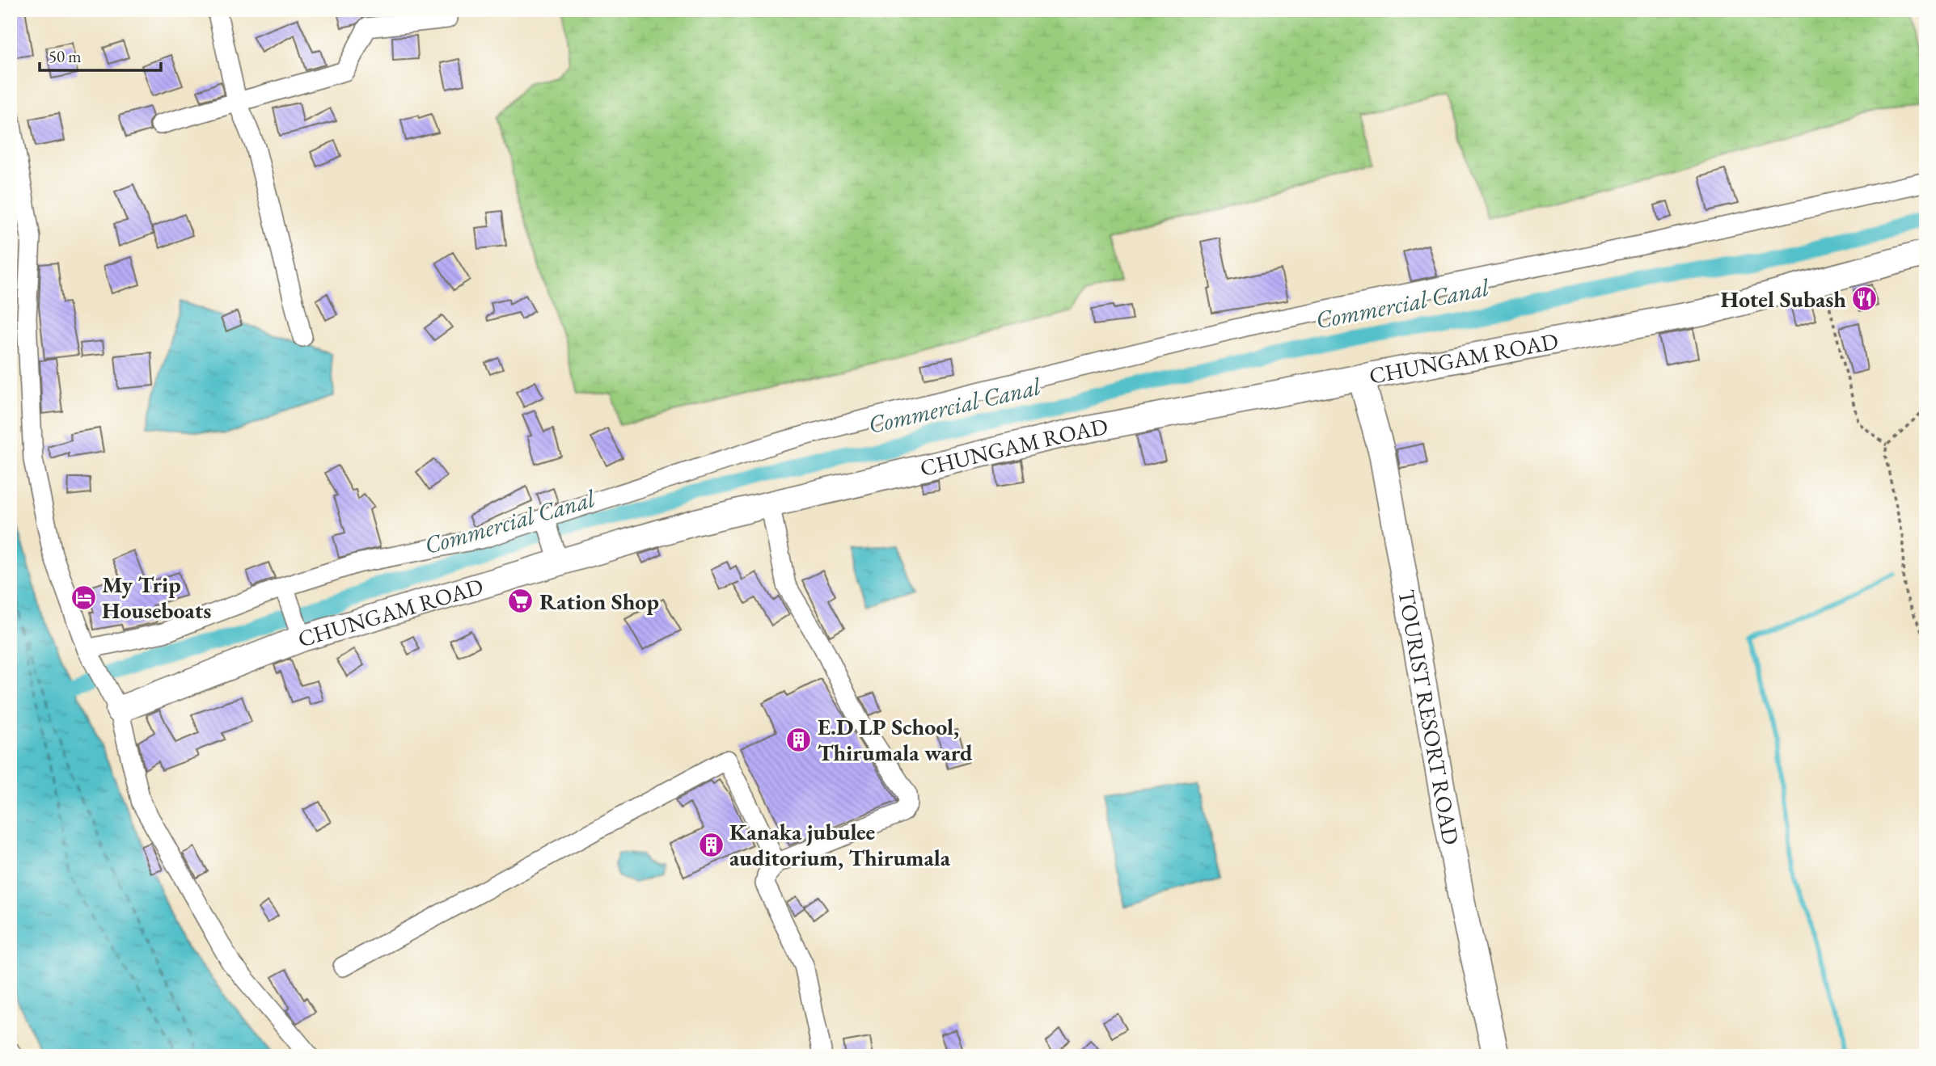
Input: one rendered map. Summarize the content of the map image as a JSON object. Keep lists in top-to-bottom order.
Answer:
{
  "streets": {
    "main road": ["CHUNGAM ROAD", "TOURIST RESORT ROAD"]
  },
  "crossings": [
    ["CHUNGAM ROAD", "TOURIST RESORT ROAD"]
  ],
  "water": ["Commercial Canal"],
  "places": {
    "restaurant": ["Hotel Subash"],
    "hotel": ["My Trip Houseboats"],
    "supermarket": ["Ration Shop"],
    "building": ["E.D LP School, Thirumala ward", "Kanaka jubulee auditorium, Thirumala"]
  },
  "scale_bar": "50 m"
}
